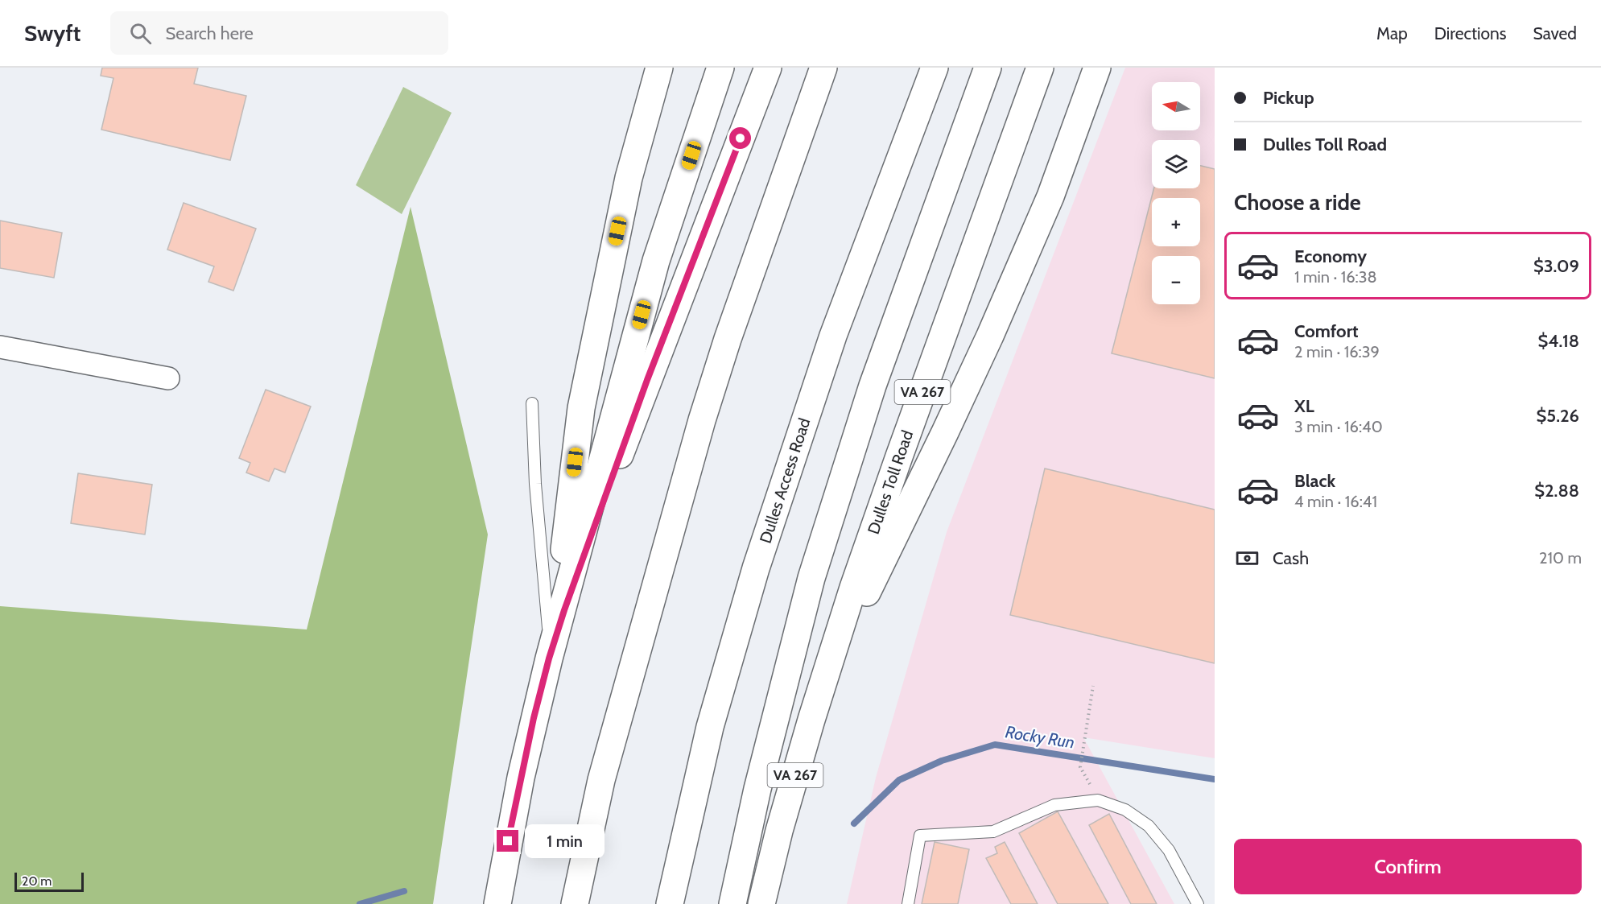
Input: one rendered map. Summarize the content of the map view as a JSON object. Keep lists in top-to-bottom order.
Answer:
{
  "streets": {
    "highway": ["VA 267", "Dulles Access Road", "Dulles Toll Road"]
  },
  "water": ["Rocky Run"],
  "scale_bar": "20 m",
  "north": "left",
  "page": {
    "header": "Swyft",
    "search": "Search here",
    "nav": ["Map", "Directions", "Saved"],
    "banner": ["Pickup", "Dulles Toll Road"],
    "map_buttons": ["+", "−"],
    "heading": "Choose a ride",
    "list": [
      {
        "name": "Economy",
        "note": "1 min · 16:38",
        "value": "$3.09"
      },
      {
        "name": "Comfort",
        "note": "2 min · 16:39",
        "value": "$4.18"
      },
      {
        "name": "XL",
        "note": "3 min · 16:40",
        "value": "$5.26"
      },
      {
        "name": "Black",
        "note": "4 min · 16:41",
        "value": "$2.88"
      }
    ],
    "pay": ["Cash", "210 m"],
    "bubble": "1 min",
    "buttons": "Confirm",
    "scale": "20 m"
  }
}
